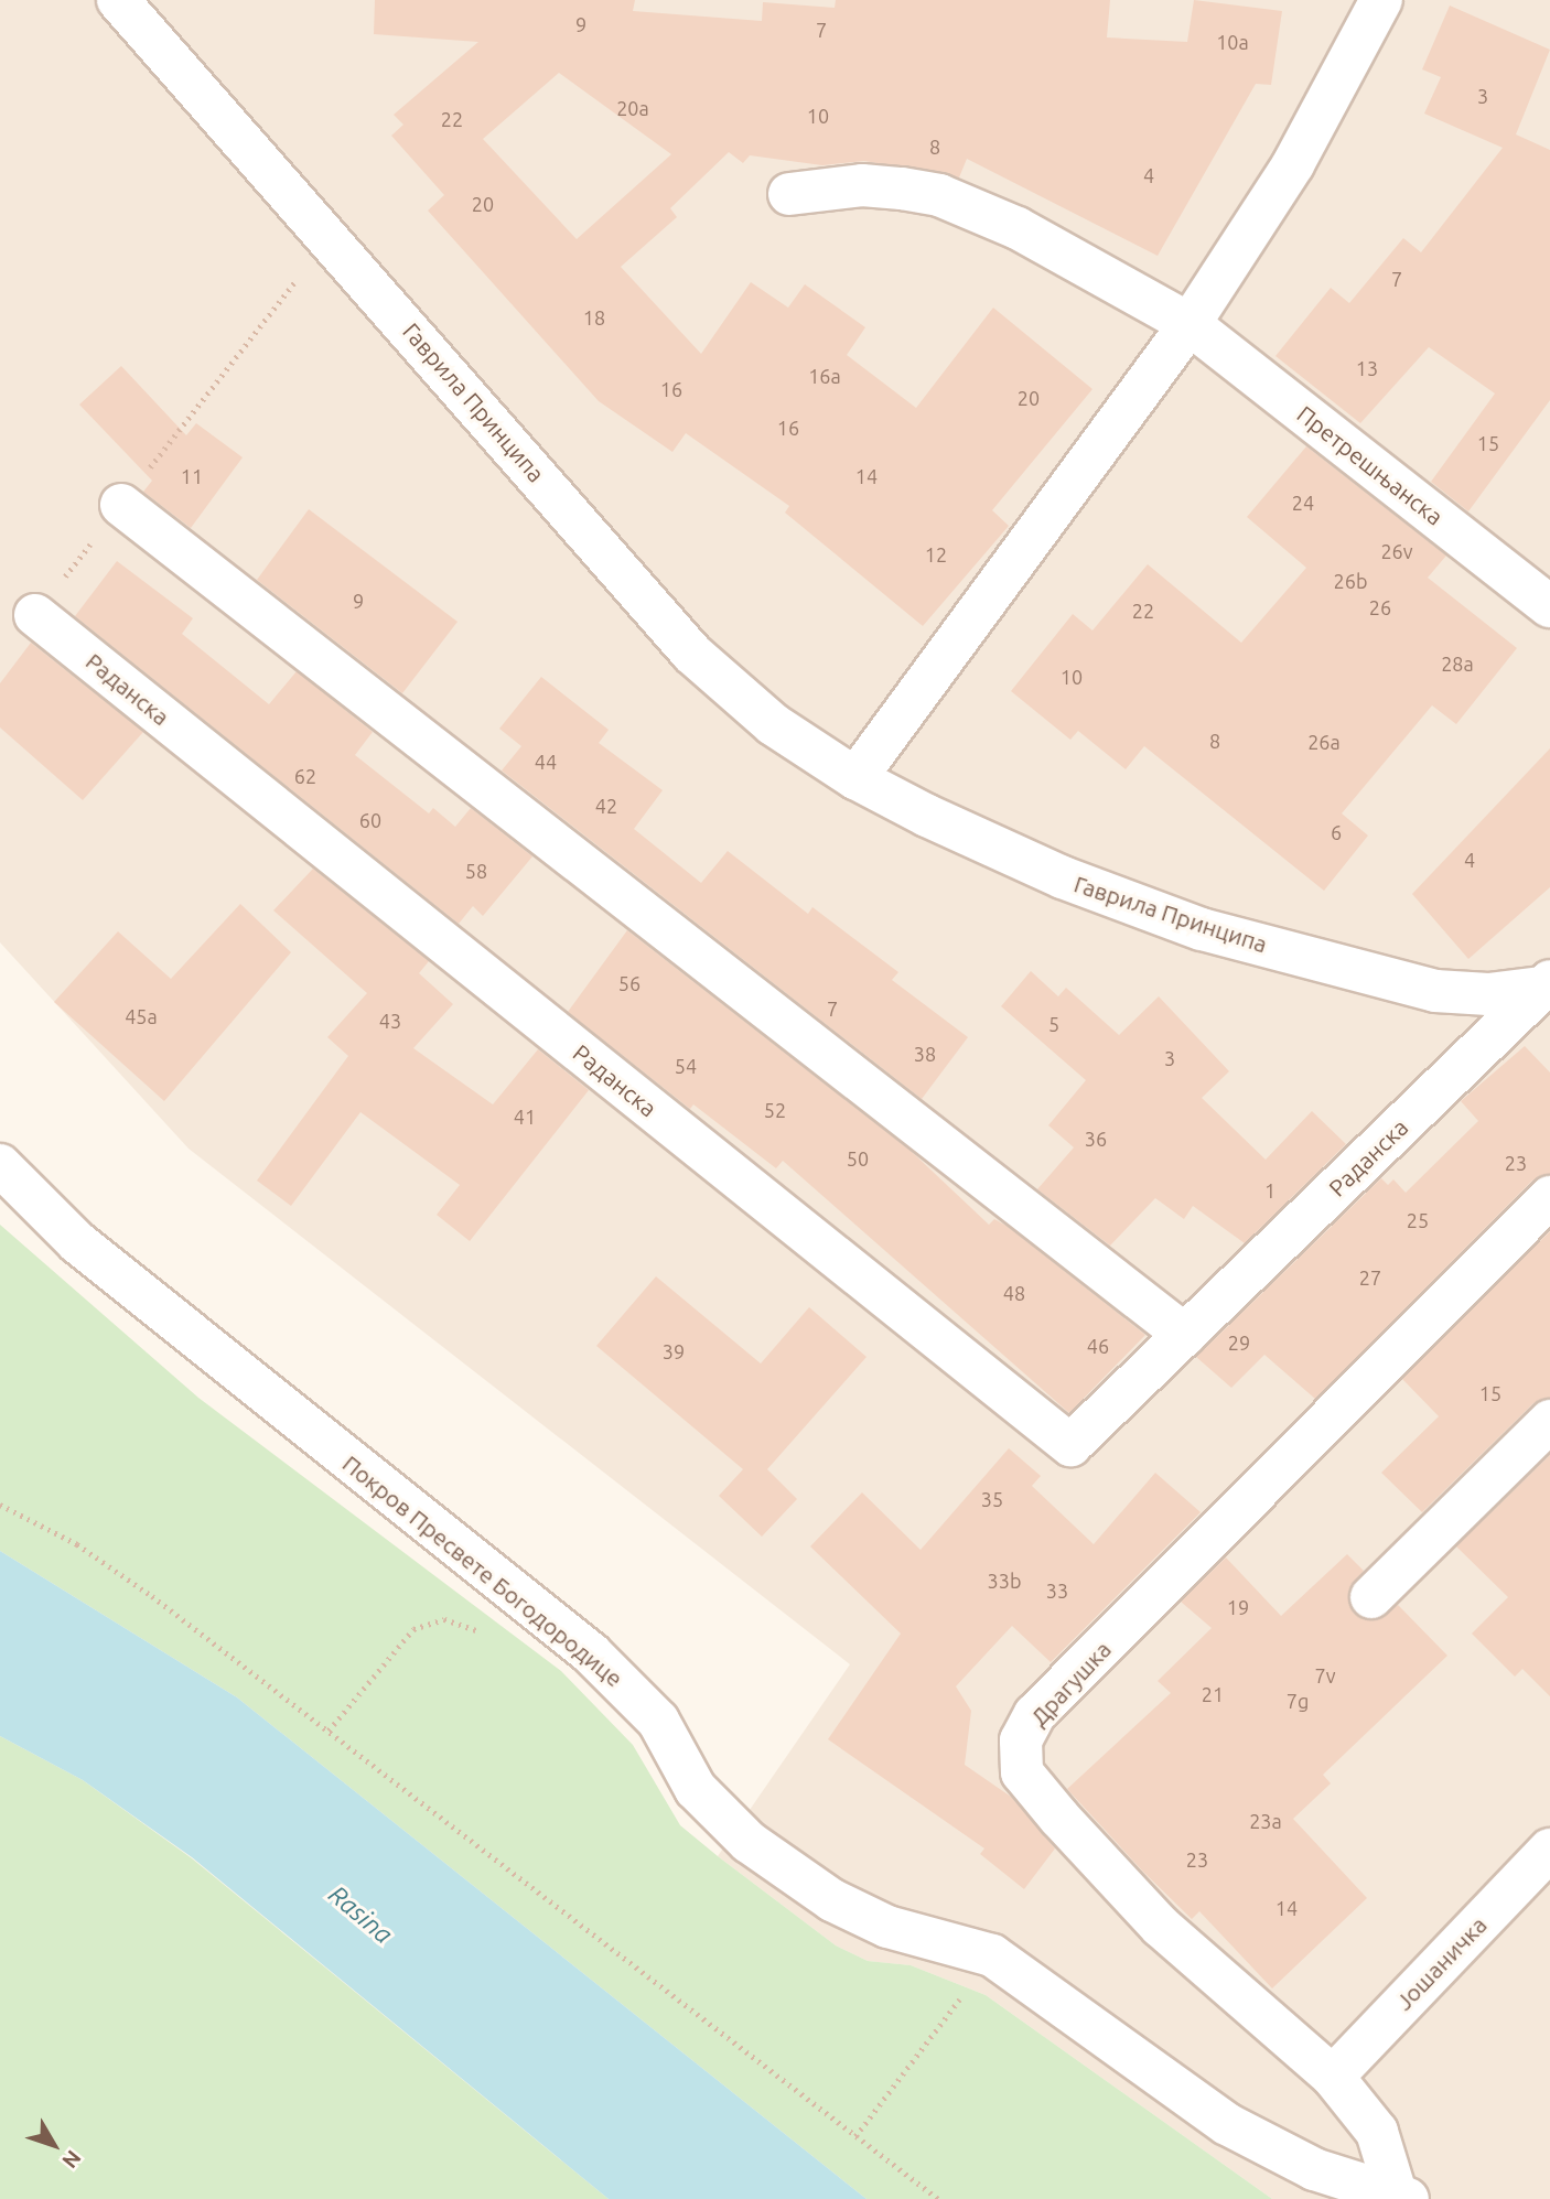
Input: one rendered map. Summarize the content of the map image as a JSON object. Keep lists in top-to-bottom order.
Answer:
{
  "streets": {
    "street": [
      "Гаврила Принципа",
      "Претрешњанска",
      "Раданска",
      "Покров Пресвете Богодородице",
      "Драгушка",
      "Јошаничка"
    ]
  },
  "crossings": [
    ["Гаврила Принципа", "Раданска"],
    ["Покров Пресвете Богодородице", "Драгушка"],
    ["Драгушка", "Јошаничка"]
  ],
  "water": ["Rasina"],
  "house_numbers": [
    "9",
    "7",
    "10a",
    "3",
    "20a",
    "10",
    "22",
    "8",
    "4",
    "20",
    "7",
    "18",
    "13",
    "16a",
    "16",
    "20",
    "16",
    "15",
    "11",
    "14",
    "24",
    "26v",
    "12",
    "26b",
    "9",
    "26",
    "22",
    "28a",
    "10",
    "8",
    "26a",
    "44",
    "62",
    "42",
    "60",
    "6",
    "4",
    "58",
    "56",
    "7",
    "45a",
    "43",
    "5",
    "38",
    "3",
    "54",
    "52",
    "41",
    "36",
    "50",
    "23",
    "1",
    "25",
    "27",
    "48",
    "29",
    "46",
    "39",
    "15",
    "35",
    "33b",
    "33",
    "19",
    "7v",
    "21",
    "7g",
    "23a",
    "23",
    "14"
  ],
  "north": "bottom right"
}
